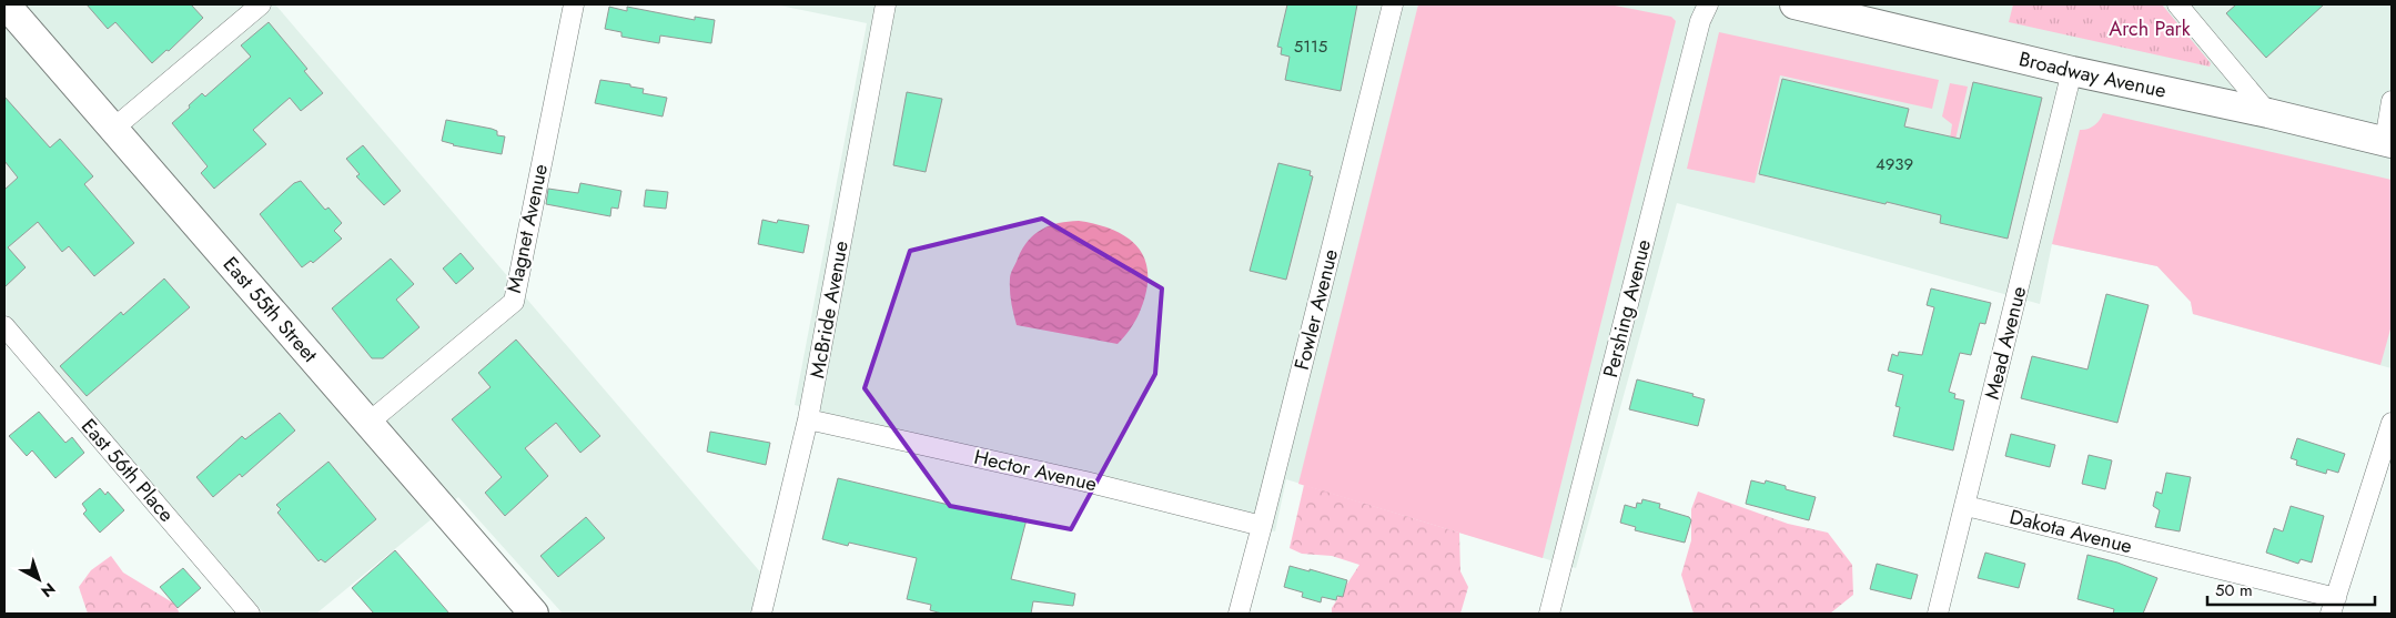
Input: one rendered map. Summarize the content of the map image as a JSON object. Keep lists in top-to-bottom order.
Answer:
{
  "streets": {
    "main road": ["Broadway Avenue", "East 55th Street"],
    "street": [
      "Magnet Avenue",
      "Pershing Avenue",
      "McBride Avenue",
      "Fowler Avenue",
      "Mead Avenue",
      "East 56th Place",
      "Hector Avenue",
      "Dakota Avenue"
    ]
  },
  "crossings": [
    ["Broadway Avenue", "Mead Avenue"],
    ["Magnet Avenue", "East 55th Street"],
    ["McBride Avenue", "Hector Avenue"],
    ["Fowler Avenue", "Hector Avenue"],
    ["Mead Avenue", "Dakota Avenue"]
  ],
  "parks": ["Arch Park"],
  "house_numbers": ["5115", "4939"],
  "scale_bar": "50 m",
  "north": "bottom right"
}
